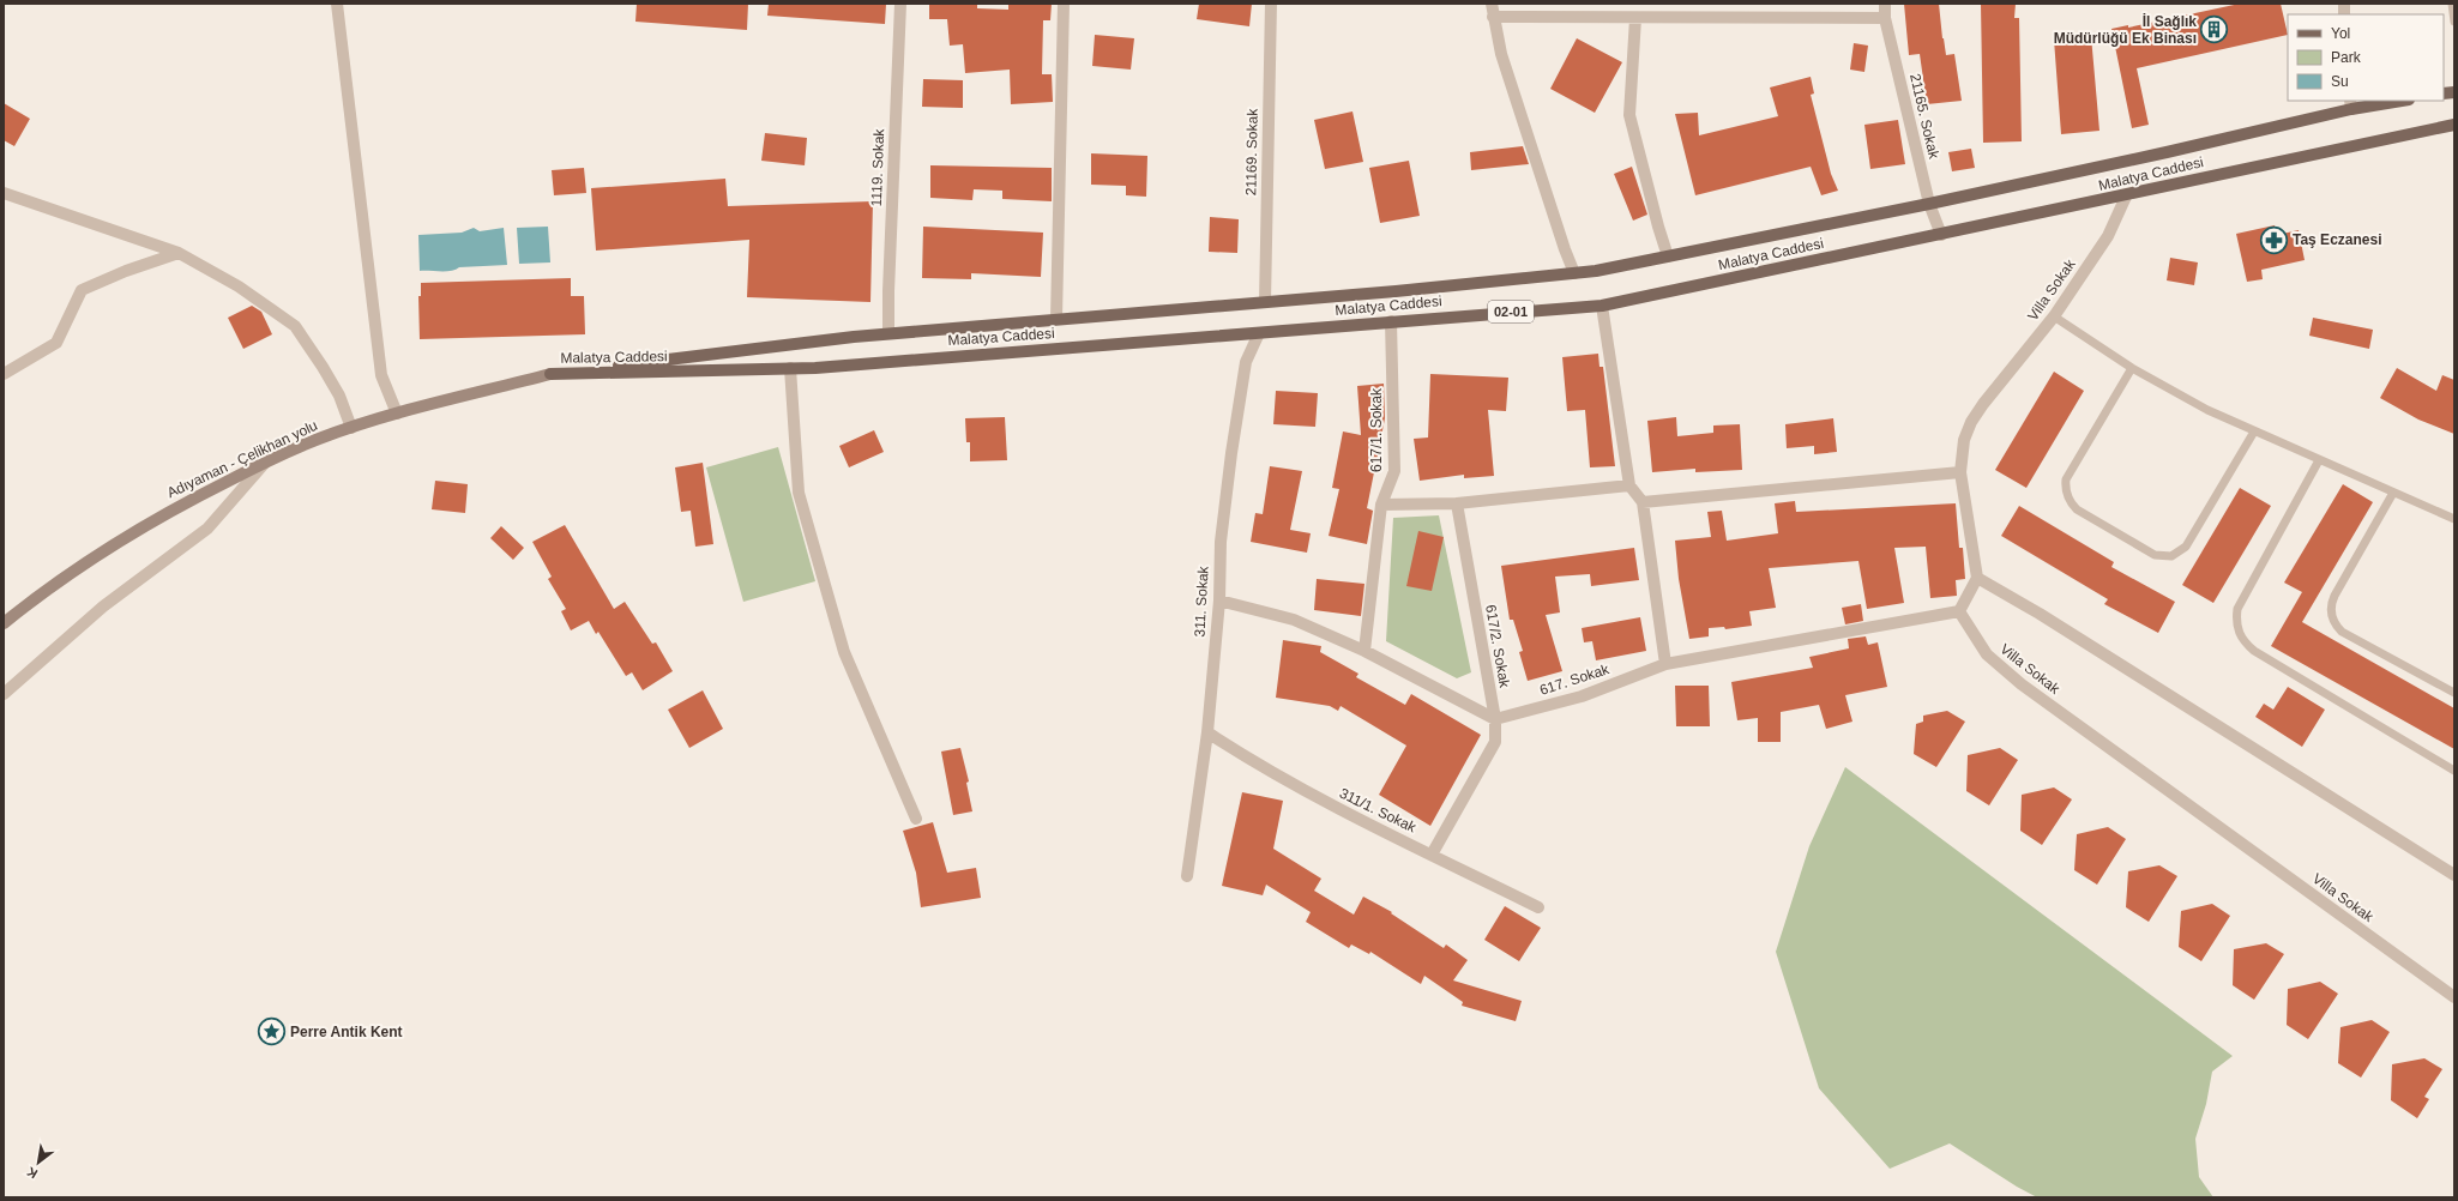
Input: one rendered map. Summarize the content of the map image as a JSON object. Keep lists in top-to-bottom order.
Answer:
{
  "streets": {
    "main road": ["Malatya Caddesi", "02-01", "Adıyaman - Çelikhan yolu"],
    "street": [
      "21165. Sokak",
      "21169. Sokak",
      "1119. Sokak",
      "Villa Sokak",
      "617/1. Sokak",
      "311. Sokak",
      "617/2. Sokak",
      "617. Sokak",
      "311/1. Sokak"
    ]
  },
  "crossings": [
    ["21165. Sokak", "Malatya Caddesi"],
    ["21169. Sokak", "Malatya Caddesi"],
    ["1119. Sokak", "Malatya Caddesi"],
    ["Malatya Caddesi", "Villa Sokak"],
    ["Malatya Caddesi", "617/1. Sokak"],
    ["Malatya Caddesi", "Adıyaman - Çelikhan yolu"],
    ["Malatya Caddesi", "311. Sokak"],
    ["Villa Sokak", "617. Sokak"],
    ["311. Sokak", "311/1. Sokak"],
    ["617/2. Sokak", "617. Sokak"],
    ["617/2. Sokak", "311/1. Sokak"]
  ],
  "places": {
    "building": ["İl Sağlık Müdürlüğü Ek Binası"],
    "pharmacy": ["Taş Eczanesi"],
    "place": ["Perre Antik Kent"]
  },
  "legend": ["Yol", "Park", "Su"],
  "north": "bottom left"
}
